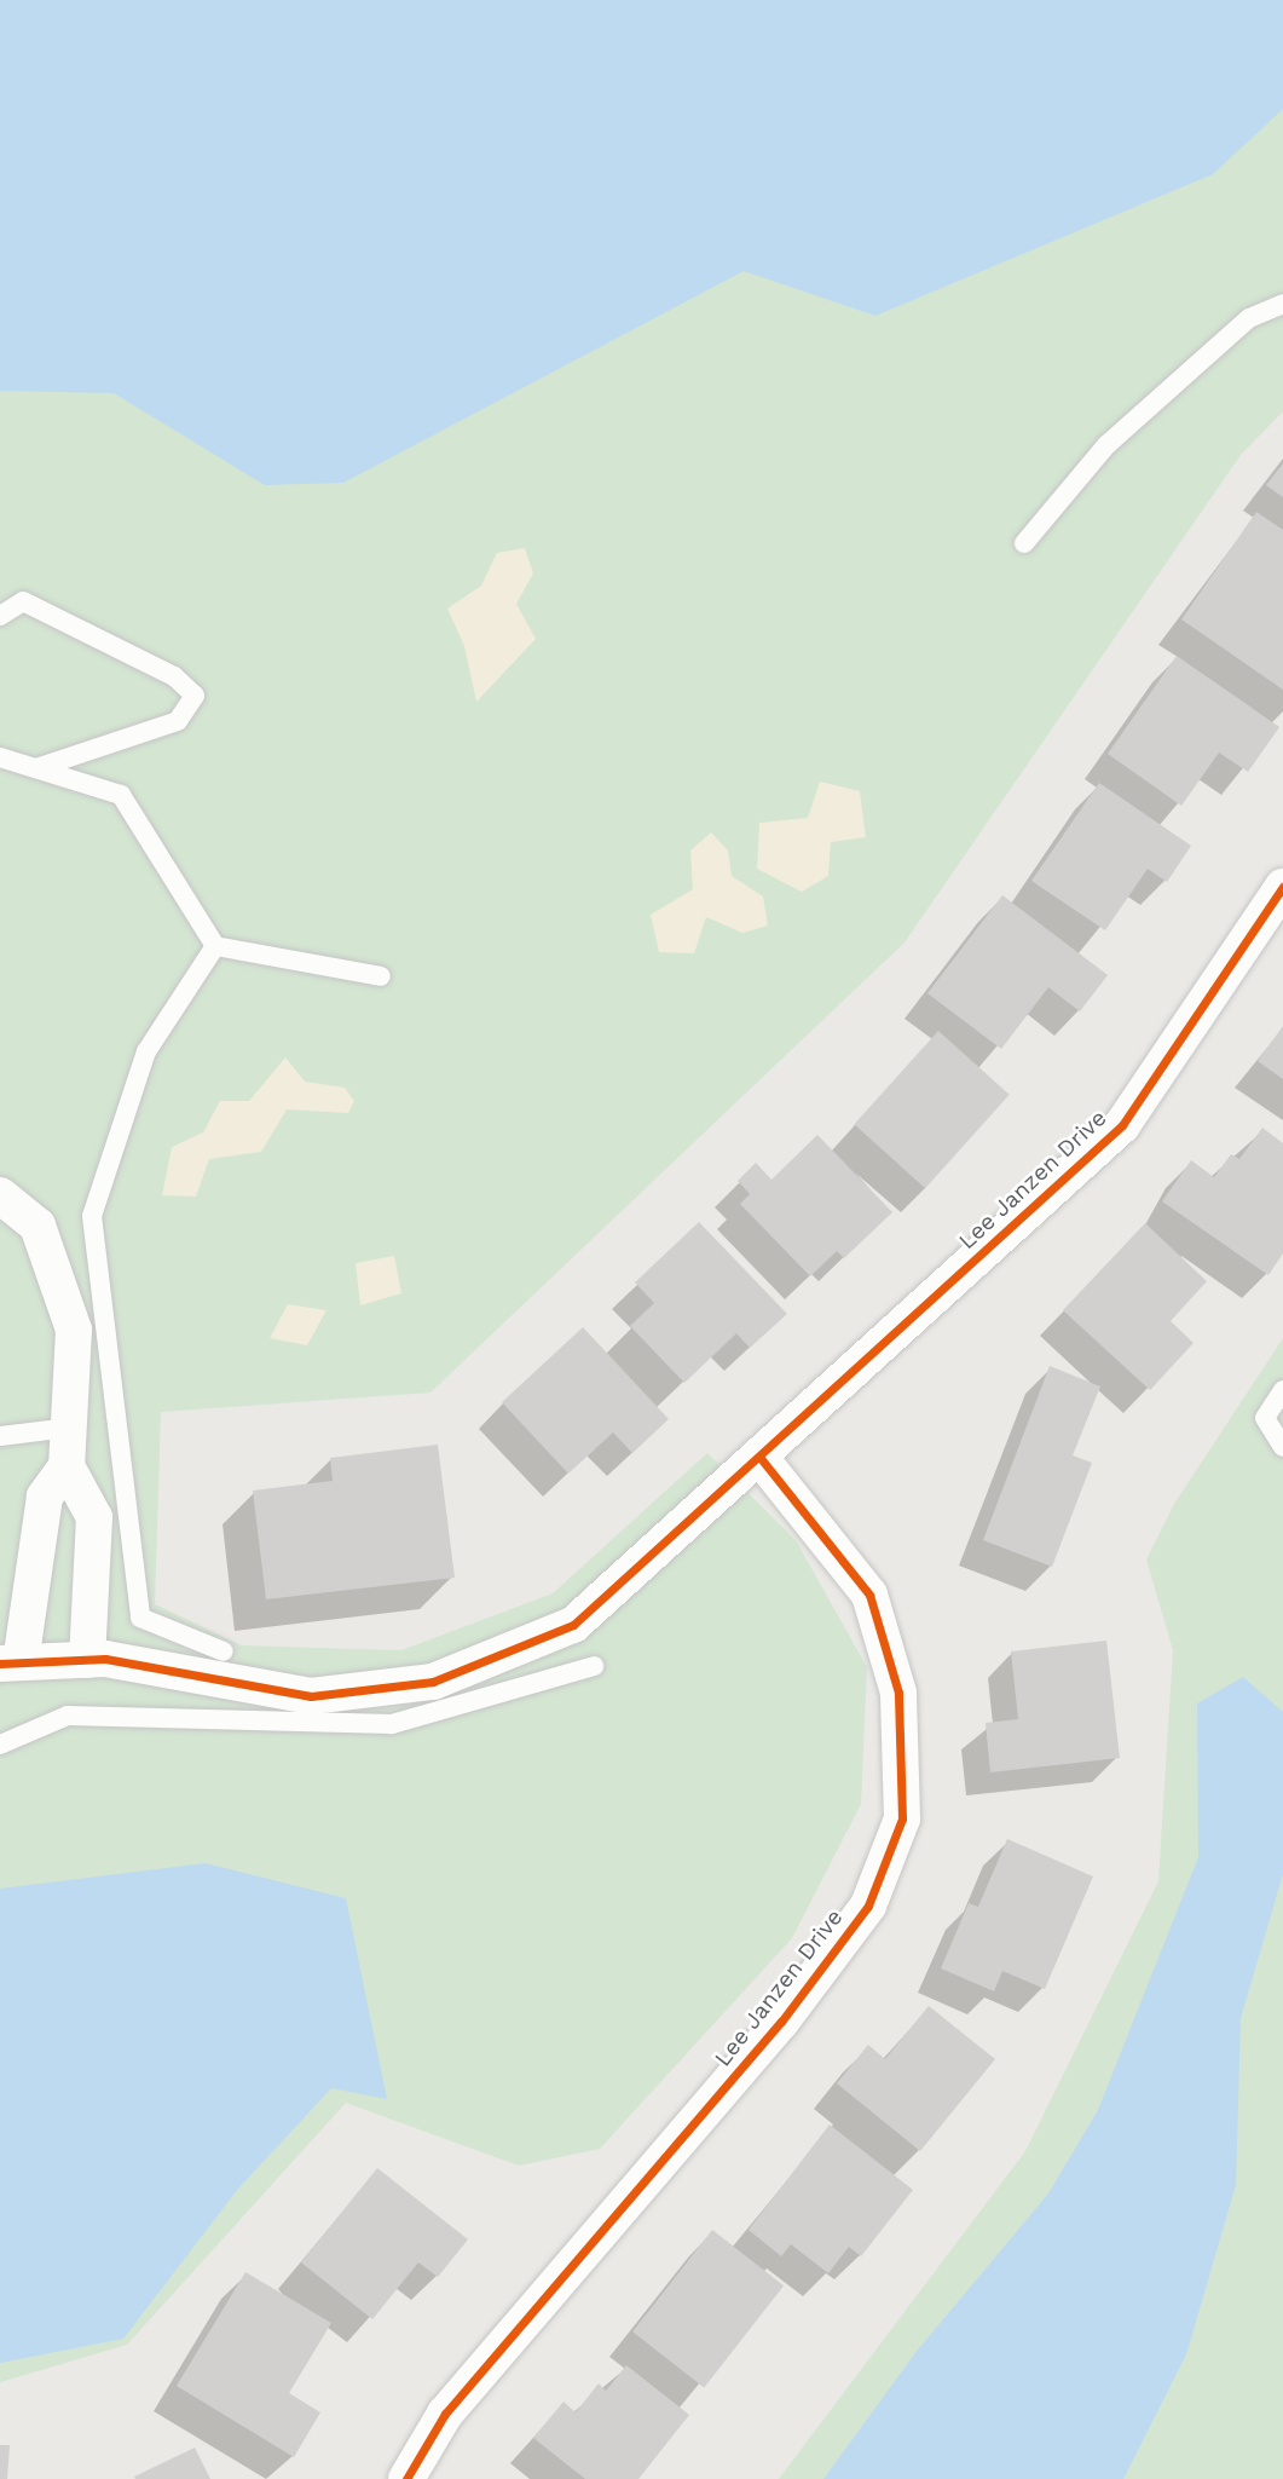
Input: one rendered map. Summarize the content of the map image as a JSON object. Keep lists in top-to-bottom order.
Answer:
{
  "streets": {
    "street": ["Lee Janzen Drive"]
  }
}
